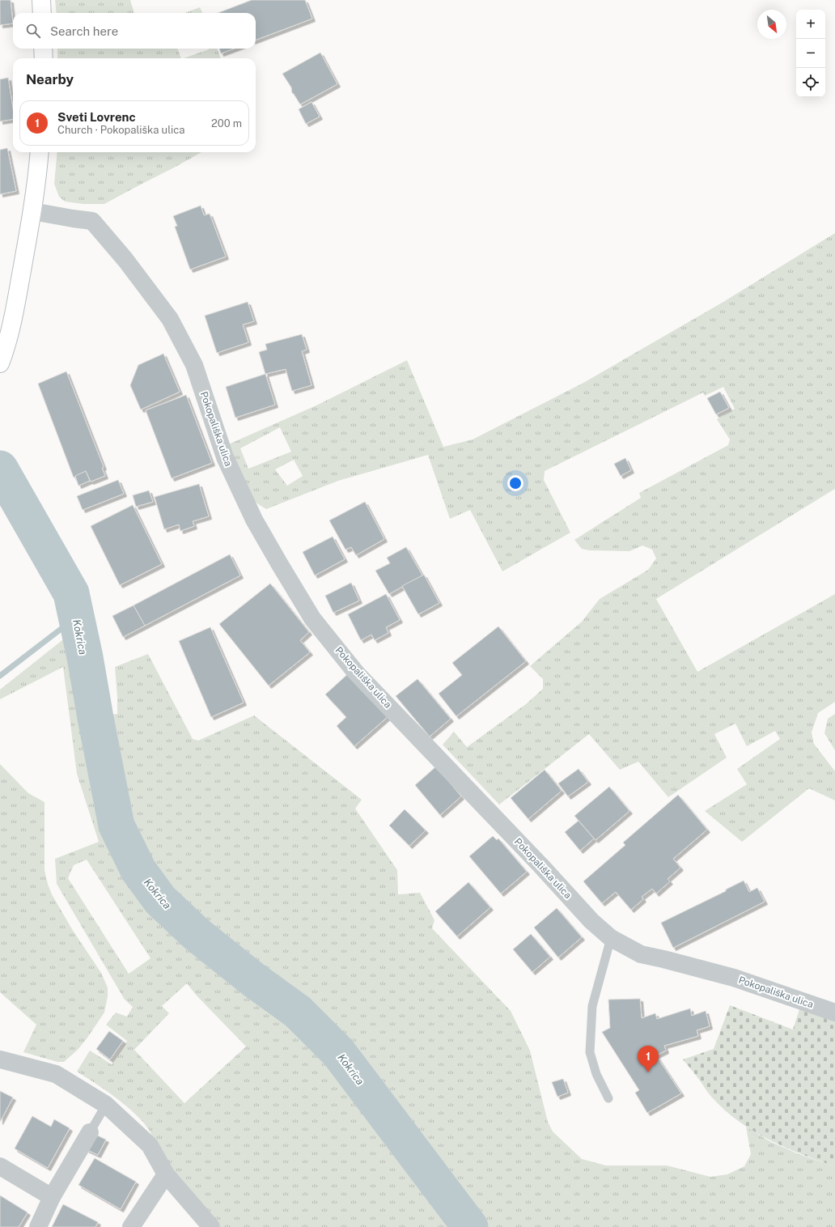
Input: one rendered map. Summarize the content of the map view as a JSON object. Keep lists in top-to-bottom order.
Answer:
{
  "streets": {
    "street": ["Pokopališka ulica"]
  },
  "water": ["Kokrica"],
  "north": "bottom right",
  "page": {
    "map_buttons": ["+", "−"],
    "search": "Search here",
    "heading": "Nearby",
    "list": [
      {
        "mark": "1",
        "name": "Sveti Lovrenc",
        "note": "Church · Pokopališka ulica",
        "value": "200 m"
      }
    ],
    "pins": "1"
  }
}
